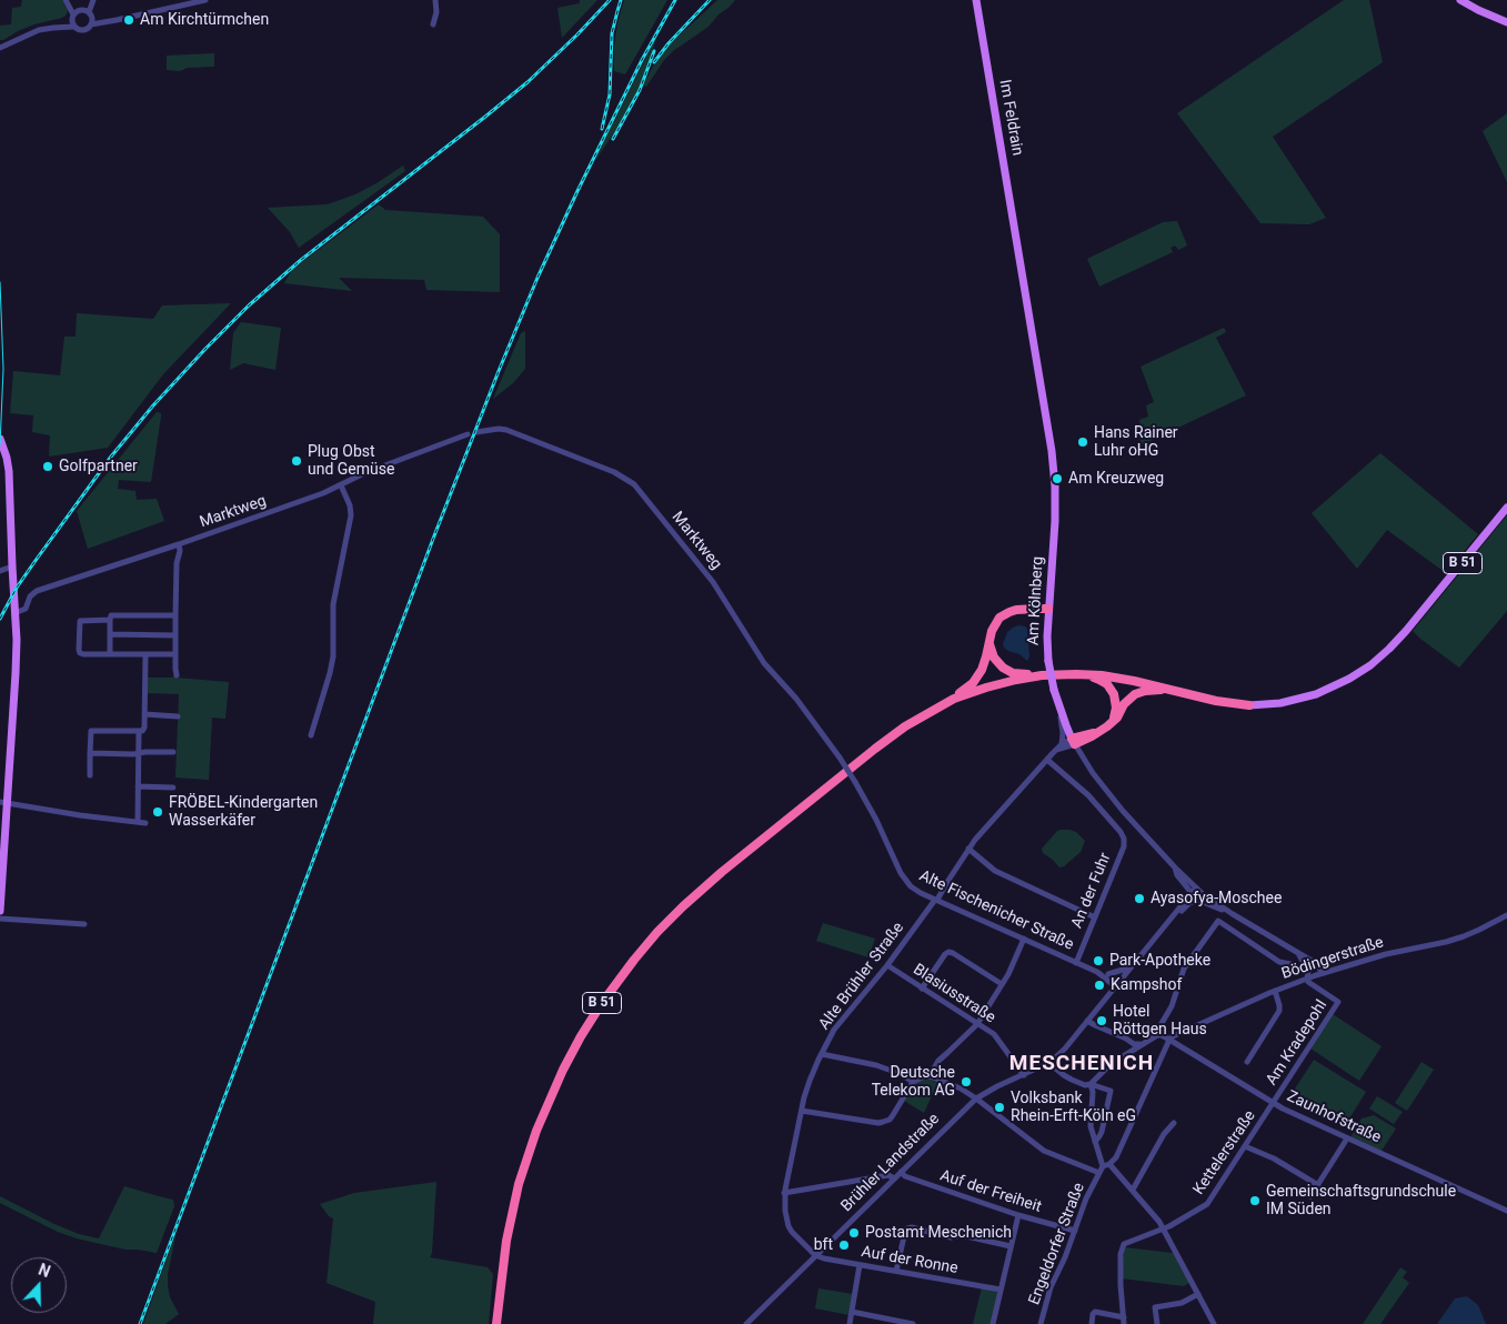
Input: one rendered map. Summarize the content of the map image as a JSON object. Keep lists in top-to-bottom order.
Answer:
{
  "streets": {
    "highway": ["B 51"],
    "main road": ["Im Feldrain", "Am Kölnberg"],
    "street": [
      "Marktweg",
      "An der Fuhr",
      "Alte Fischenicher Straße",
      "Bödingerstraße",
      "Alte Brühler Straße",
      "Blasiusstraße",
      "Am Kradepohl",
      "Zaunhofstraße",
      "Kettelerstraße",
      "Brühler Landstraße",
      "Auf der Freiheit",
      "Engeldorfer Straße",
      "Auf der Ronne"
    ]
  },
  "crossings": [
    ["Im Feldrain", "Am Kölnberg"],
    ["Marktweg", "Alte Fischenicher Straße"],
    ["Am Kölnberg", "Bödingerstraße"],
    ["Am Kölnberg", "Alte Brühler Straße"],
    ["Am Kölnberg", "Brühler Landstraße"],
    ["An der Fuhr", "Alte Fischenicher Straße"],
    ["An der Fuhr", "Alte Brühler Straße"],
    ["Alte Fischenicher Straße", "Alte Brühler Straße"],
    ["Bödingerstraße", "Am Kradepohl"],
    ["Bödingerstraße", "Zaunhofstraße"],
    ["Alte Brühler Straße", "Blasiusstraße"],
    ["Alte Brühler Straße", "Brühler Landstraße"],
    ["Alte Brühler Straße", "Auf der Ronne"],
    ["Blasiusstraße", "Brühler Landstraße"],
    ["Am Kradepohl", "Zaunhofstraße"],
    ["Am Kradepohl", "Kettelerstraße"],
    ["Zaunhofstraße", "Kettelerstraße"],
    ["Brühler Landstraße", "Auf der Freiheit"],
    ["Brühler Landstraße", "Auf der Ronne"],
    ["Auf der Freiheit", "Engeldorfer Straße"]
  ],
  "districts": ["MESCHENICH"],
  "places": [
    "Am Kirchtürmchen",
    "Hans Rainer Luhr oHG",
    "Plug Obst und Gemüse",
    "Golfpartner",
    "Am Kreuzweg",
    "FRÖBEL-Kindergarten Wasserkäfer",
    "Ayasofya-Moschee",
    "Park-Apotheke",
    "Kampshof",
    "Hotel Röttgen Haus",
    "Deutsche Telekom AG",
    "Volksbank Rhein-Erft-Köln eG",
    "Gemeinschaftsgrundschule IM Süden",
    "Postamt Meschenich",
    "bft"
  ],
  "north": "top"
}
